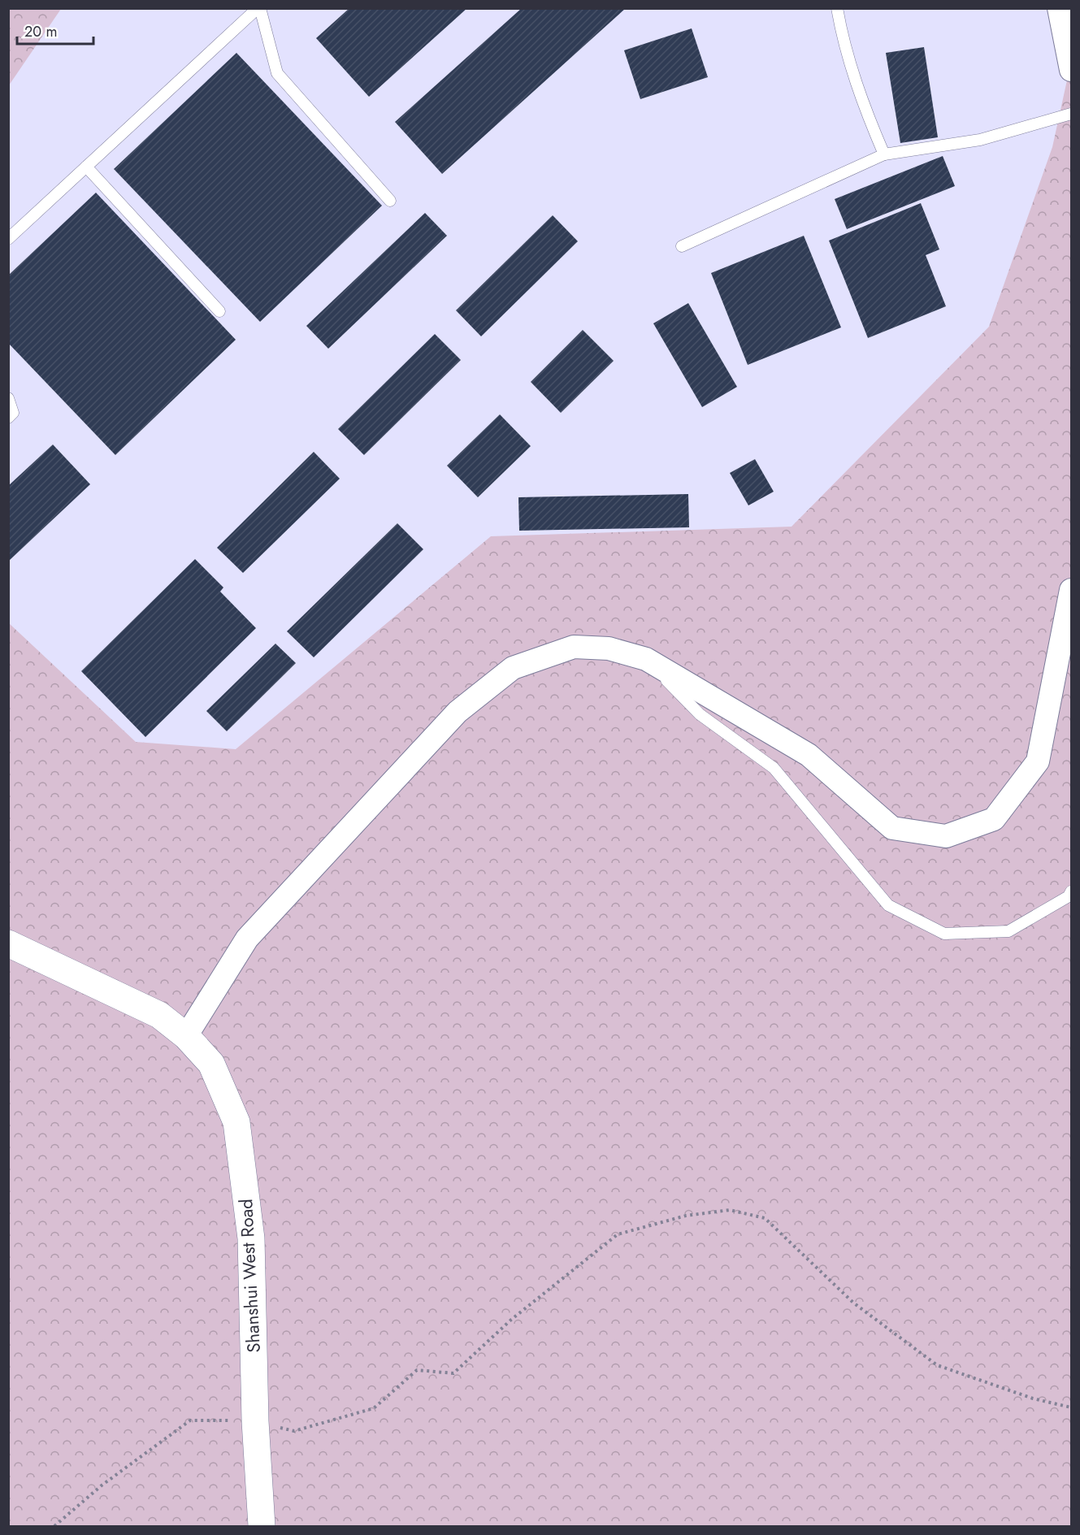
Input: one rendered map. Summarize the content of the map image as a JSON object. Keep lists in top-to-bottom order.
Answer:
{
  "streets": {
    "street": ["Shanshui West Road"]
  },
  "scale_bar": "20 m"
}
